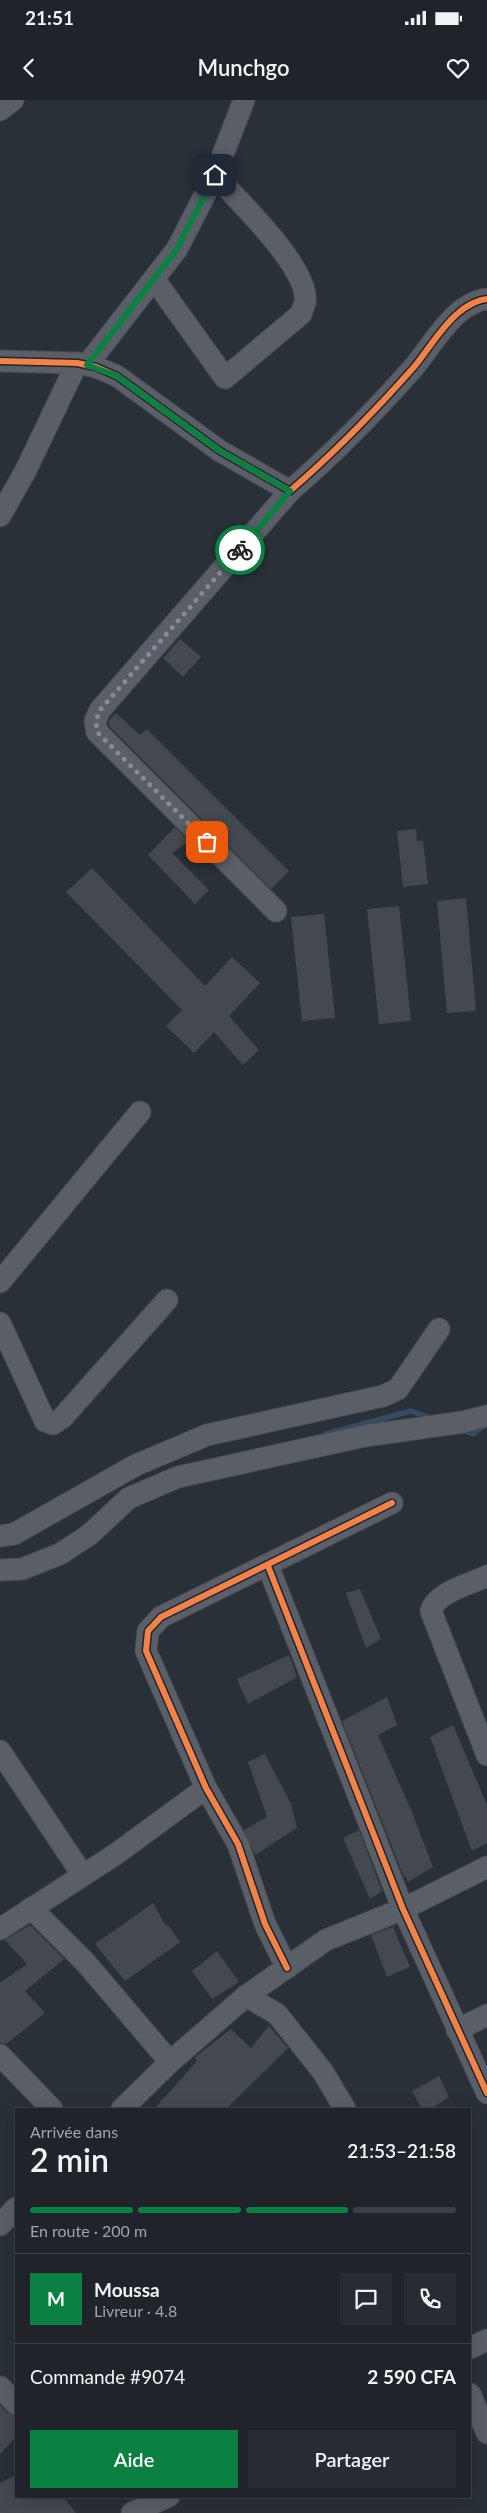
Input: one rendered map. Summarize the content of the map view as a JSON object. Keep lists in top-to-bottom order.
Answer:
{
  "page": {
    "status": "21:51",
    "header": "Munchgo",
    "heading": ["2 min", "Arrivée dans", "21:53–21:58"],
    "panel": [
      "Moussa",
      "Livreur · 4.8",
      "Commande #9074",
      "2 590 CFA"
    ],
    "bar": "En route · 200 m",
    "round": "M",
    "buttons": ["Aide", "Partager"]
  }
}
